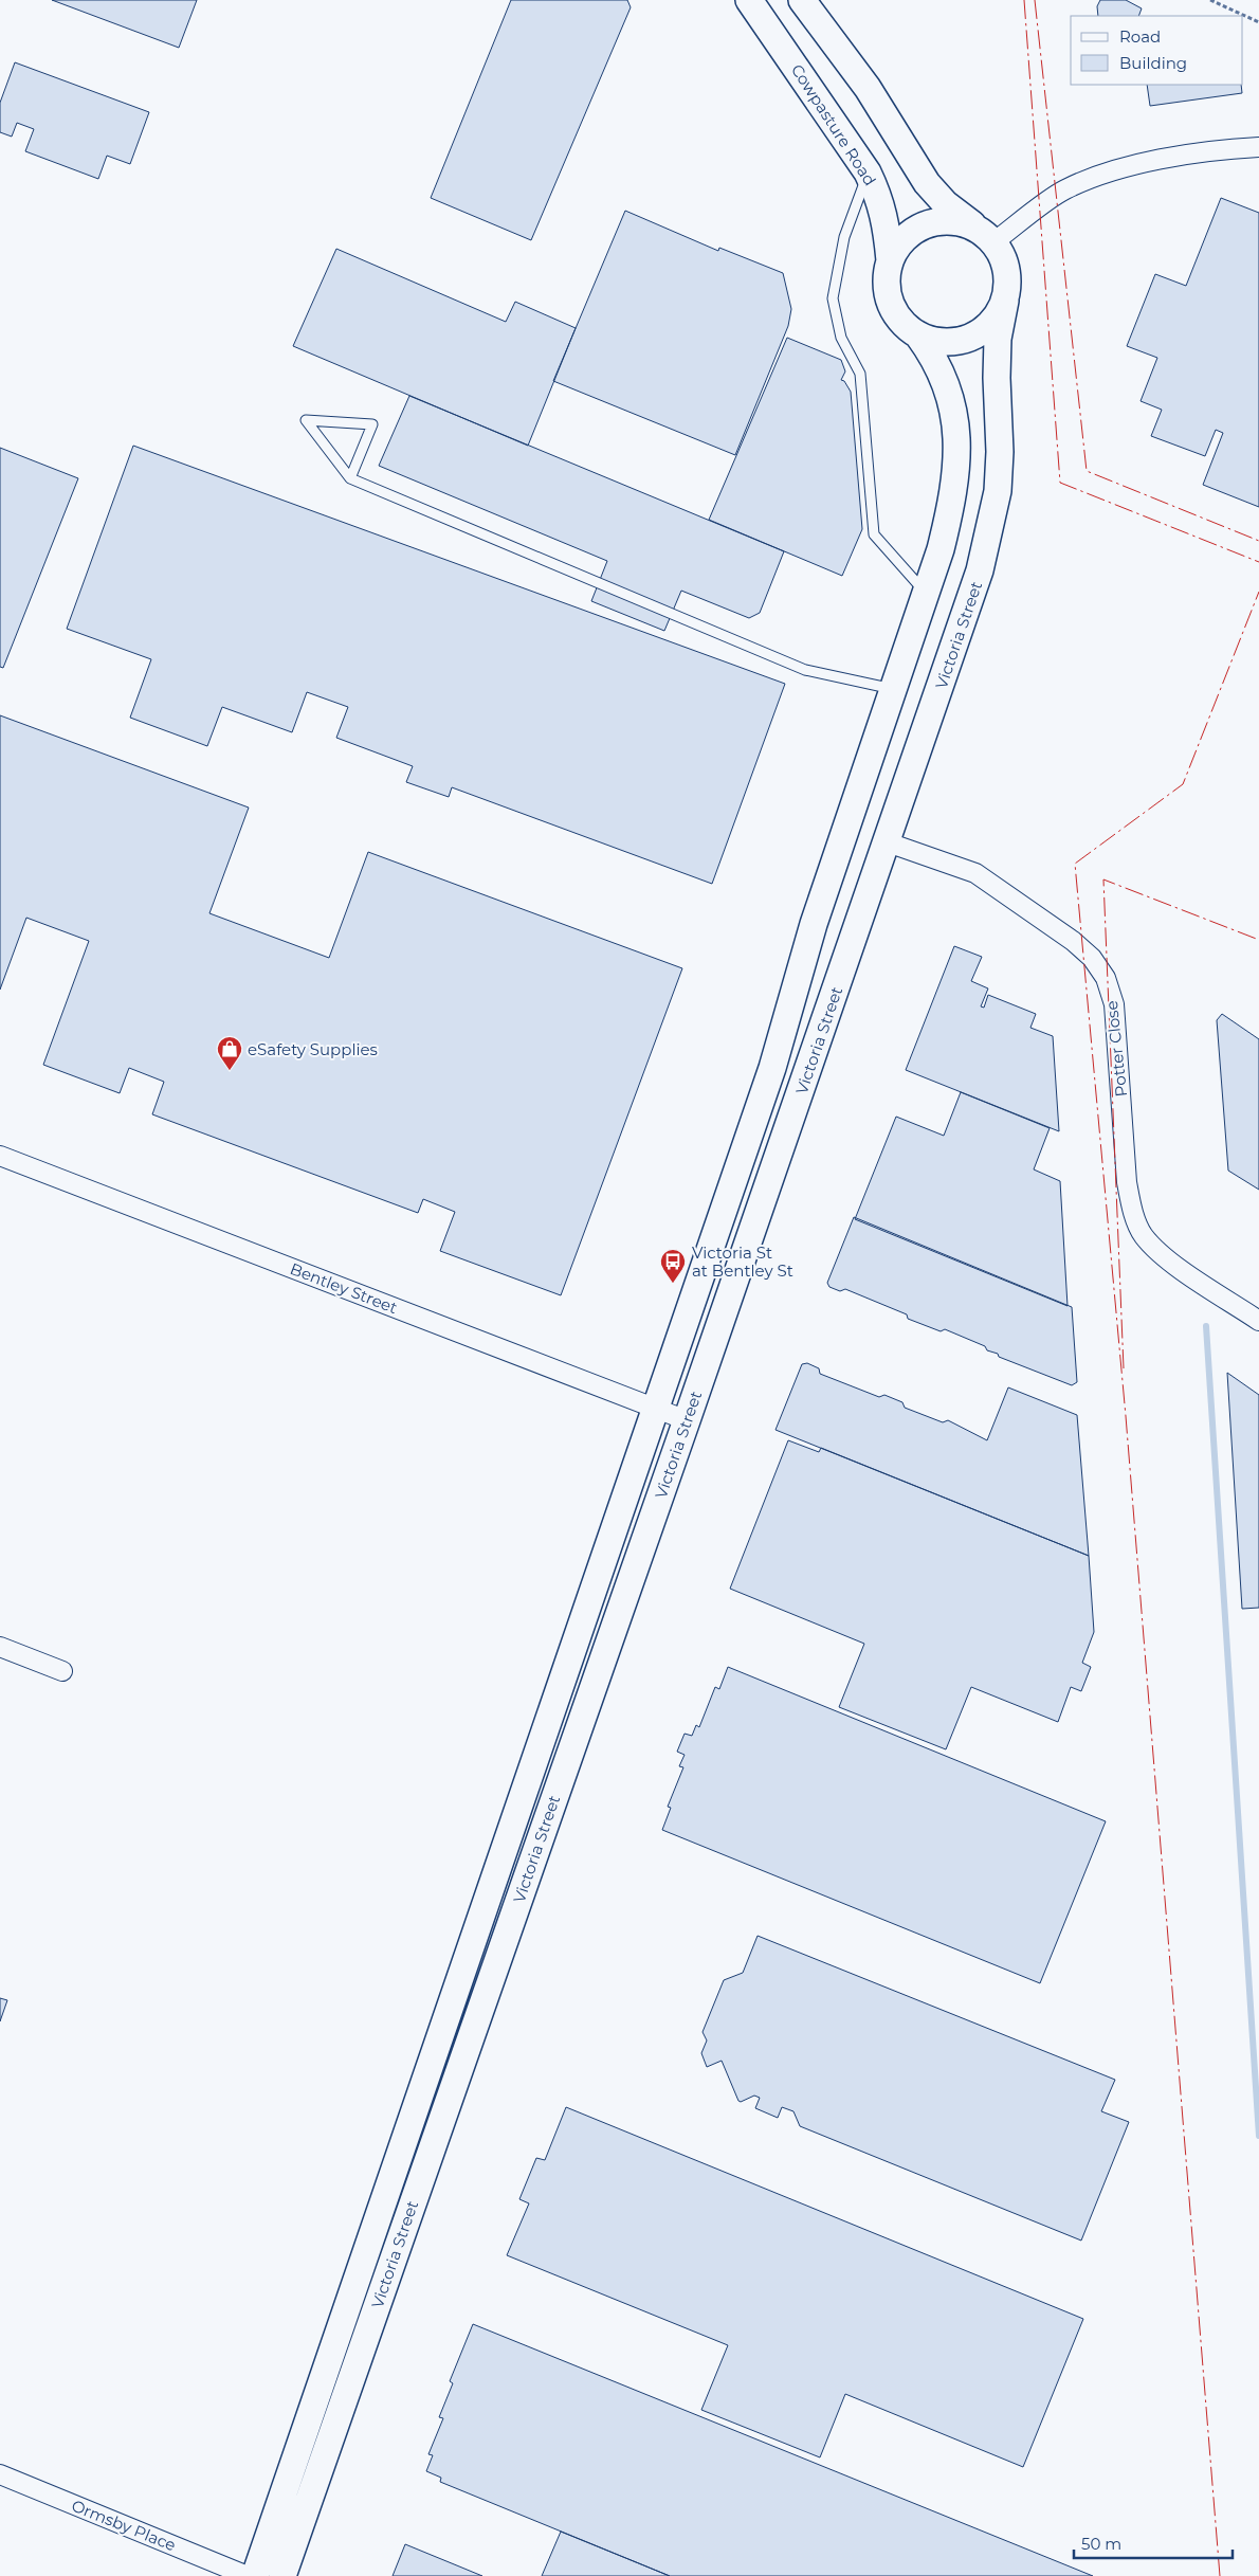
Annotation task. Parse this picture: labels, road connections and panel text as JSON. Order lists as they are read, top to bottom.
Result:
{
  "streets": {
    "main road": ["Cowpasture Road", "Victoria Street"],
    "street": ["Potter Close", "Bentley Street", "Ormsby Place"]
  },
  "crossings": [
    ["Cowpasture Road", "Victoria Street"],
    ["Victoria Street", "Potter Close"],
    ["Victoria Street", "Bentley Street"]
  ],
  "places": {
    "shop": ["eSafety Supplies"],
    "bus stop": ["Victoria St at Bentley St"]
  },
  "legend": ["Road", "Building"],
  "scale_bar": "50 m"
}
